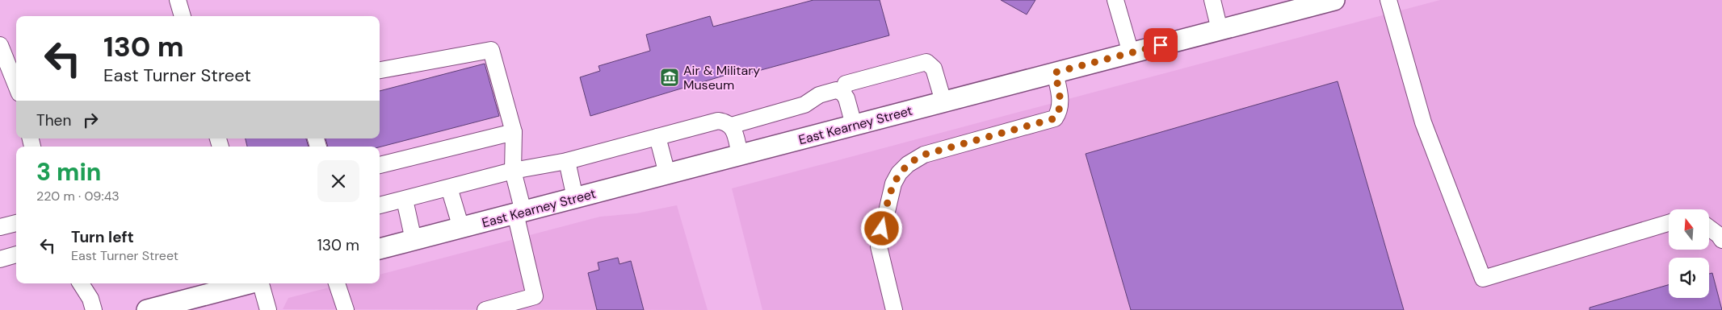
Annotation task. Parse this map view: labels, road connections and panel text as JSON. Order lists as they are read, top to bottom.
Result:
{
  "streets": {
    "main road": ["East Kearney Street"]
  },
  "places": {
    "museum": ["Air & Military Museum"]
  },
  "north": "top",
  "page": {
    "turn": ["130 m", "East Turner Street"],
    "then": "Then",
    "heading": ["3 min", "220 m · 09:43"],
    "list": [
      {
        "name": "Turn left",
        "note": "East Turner Street",
        "value": "130 m"
      }
    ]
  }
}
